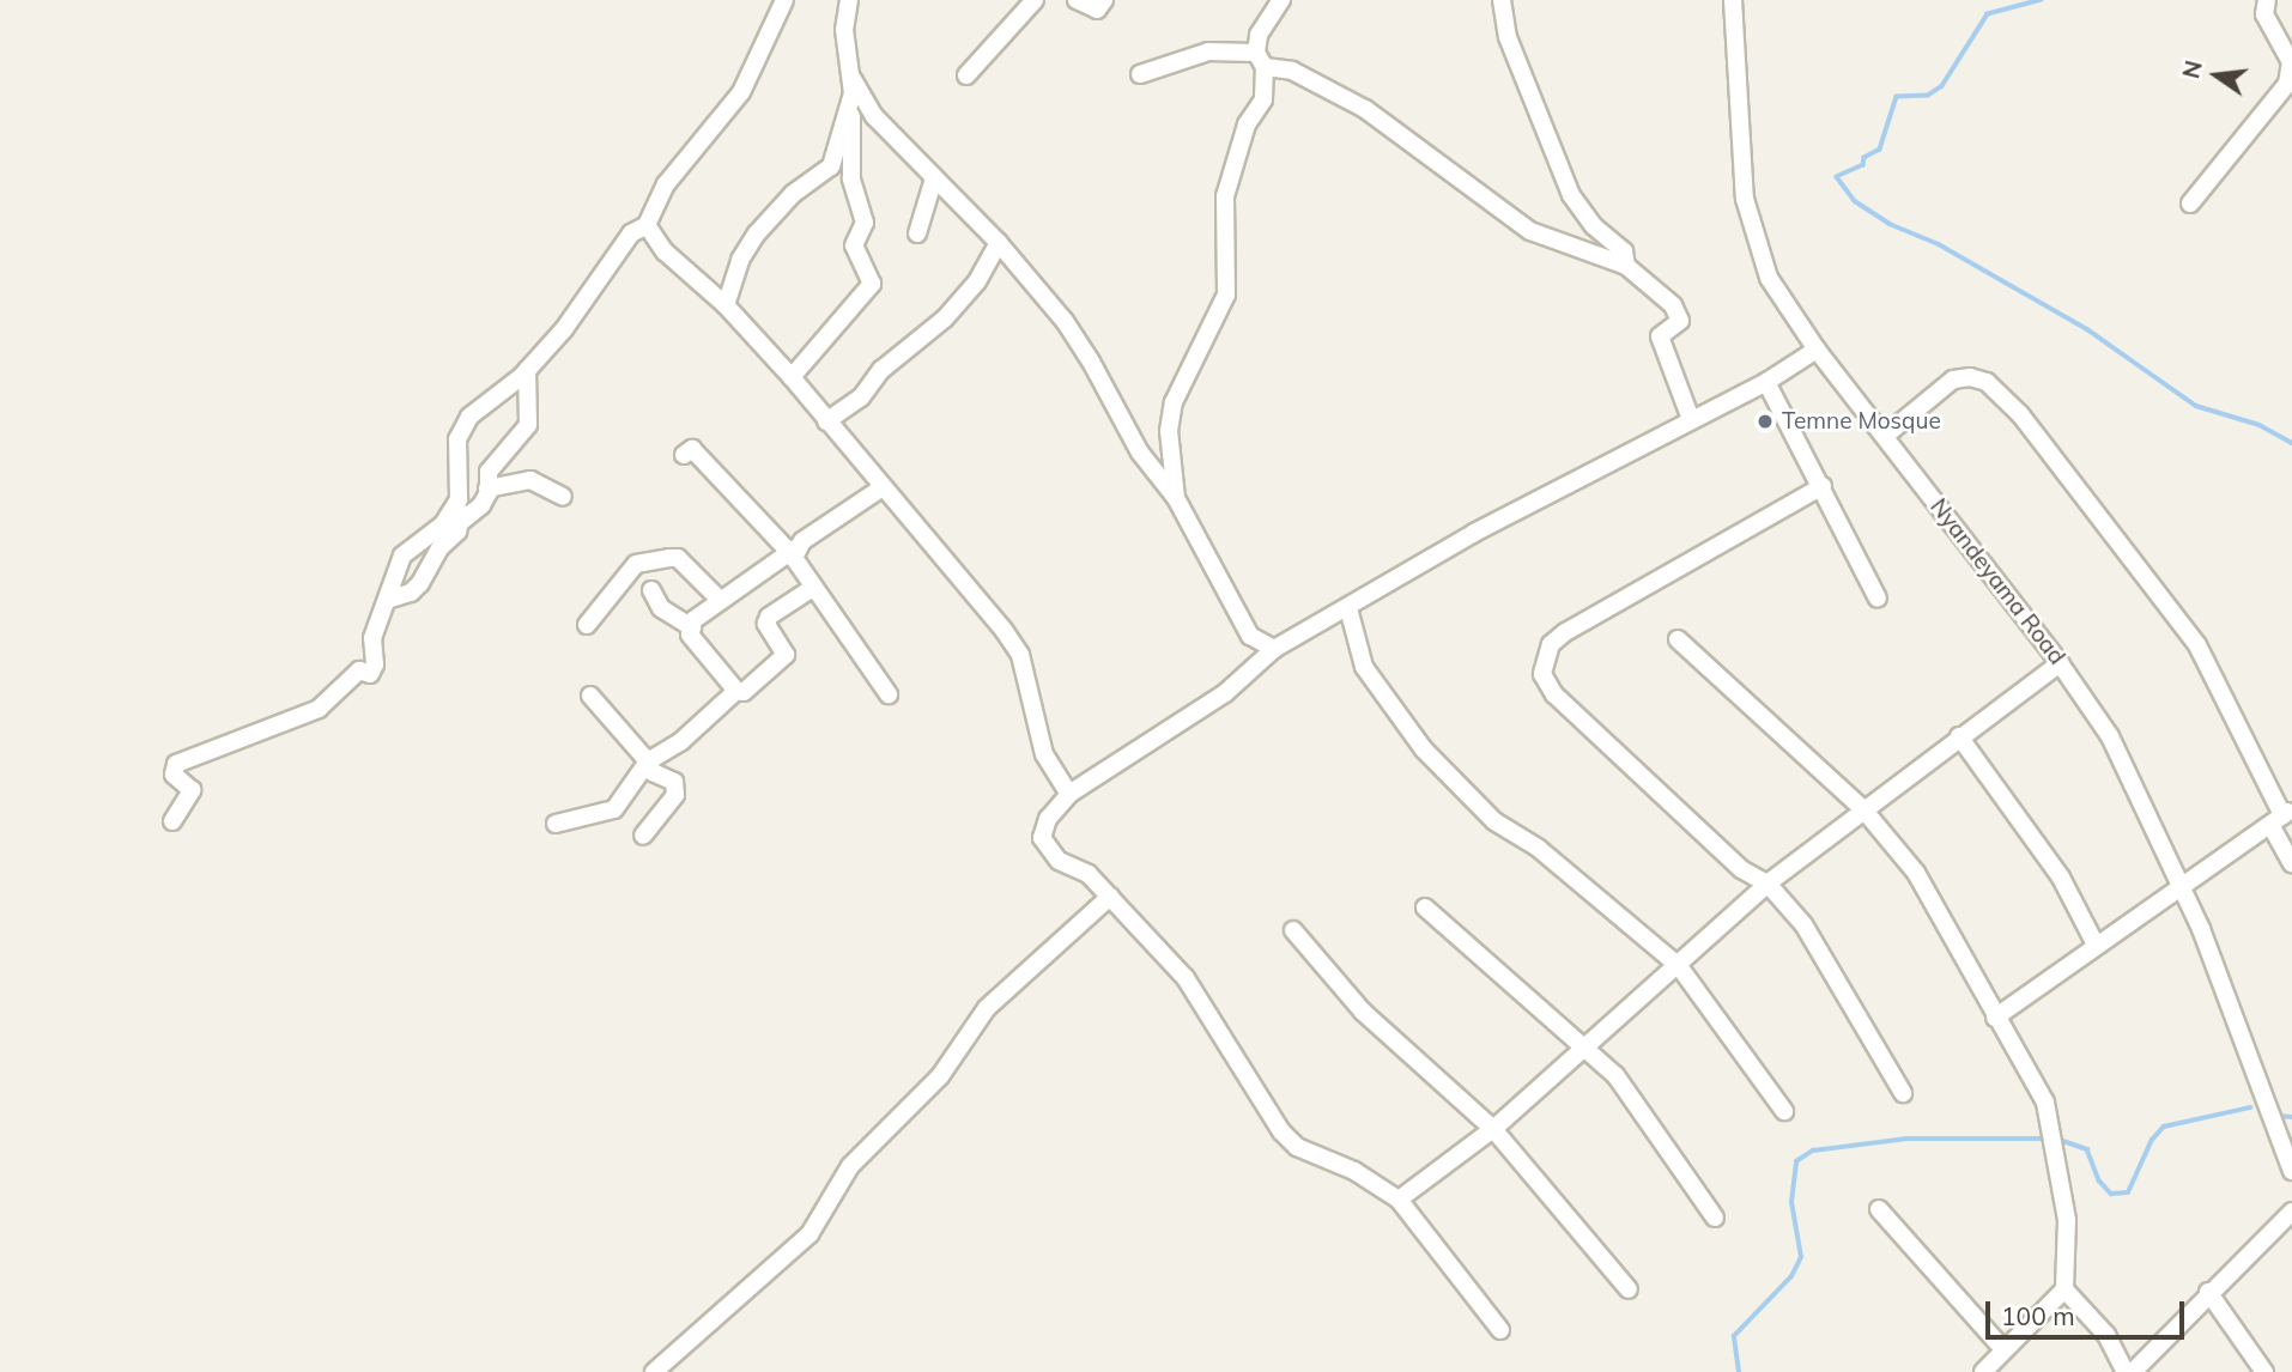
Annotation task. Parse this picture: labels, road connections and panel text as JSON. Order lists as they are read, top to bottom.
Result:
{
  "streets": {
    "street": ["Nyandeyama Road"]
  },
  "places": ["Temne Mosque"],
  "scale_bar": "100 m",
  "north": "left"
}
